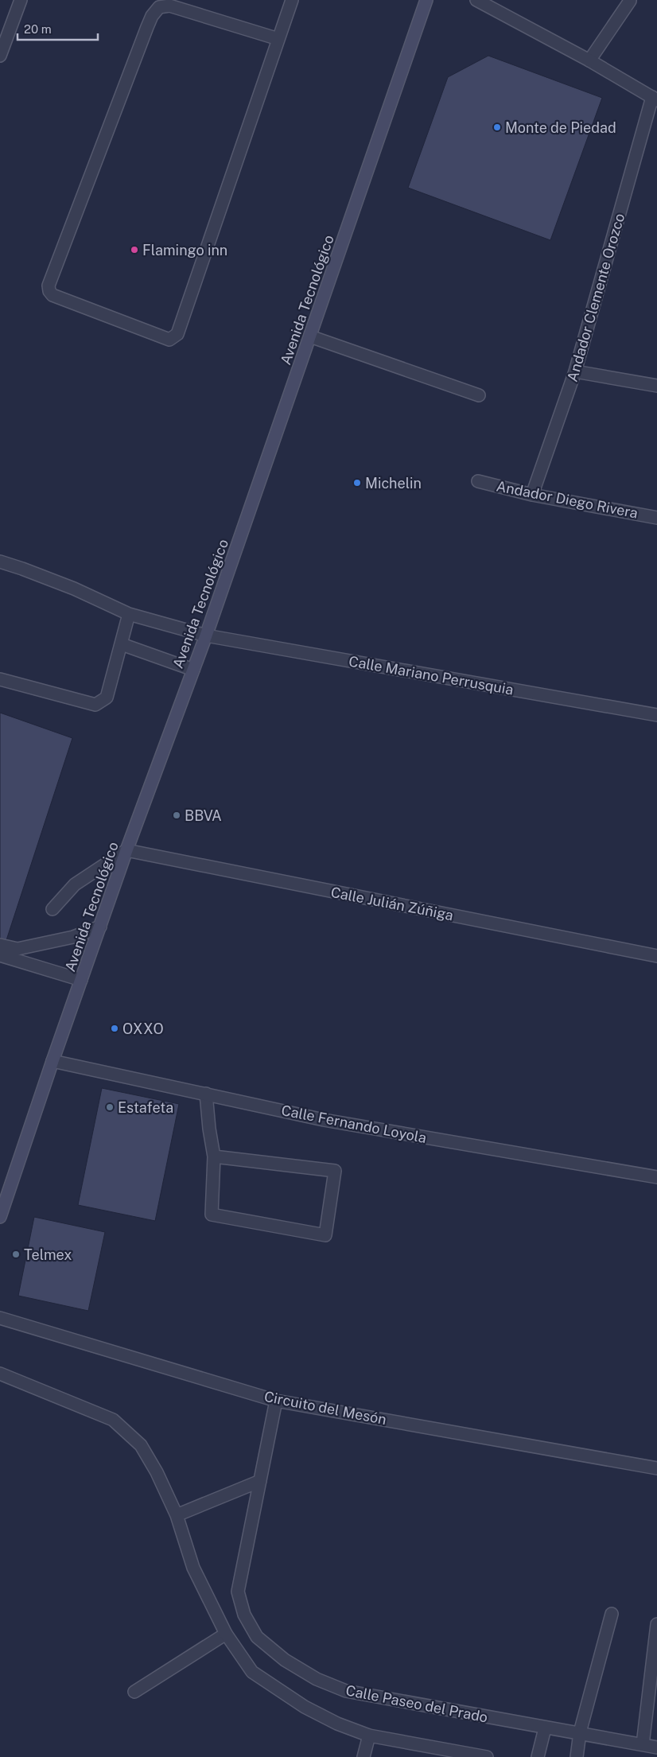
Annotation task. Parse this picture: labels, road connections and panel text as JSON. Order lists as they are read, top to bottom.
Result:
{
  "streets": {
    "street": [
      "Andador Clemente Orozco",
      "Avenida Tecnológico",
      "Andador Diego Rivera",
      "Calle Mariano Perrusquia",
      "Calle Julián Zúñiga",
      "Calle Fernando Loyola",
      "Circuito del Mesón",
      "Calle Paseo del Prado"
    ]
  },
  "crossings": [
    ["Andador Clemente Orozco", "Andador Diego Rivera"],
    ["Avenida Tecnológico", "Calle Mariano Perrusquia"],
    ["Avenida Tecnológico", "Calle Julián Zúñiga"],
    ["Avenida Tecnológico", "Calle Fernando Loyola"],
    ["Circuito del Mesón", "Calle Paseo del Prado"]
  ],
  "places": [
    "Monte de Piedad",
    "Flamingo inn",
    "Michelin",
    "BBVA",
    "OXXO",
    "Estafeta",
    "Telmex"
  ],
  "scale_bar": "20 m"
}
